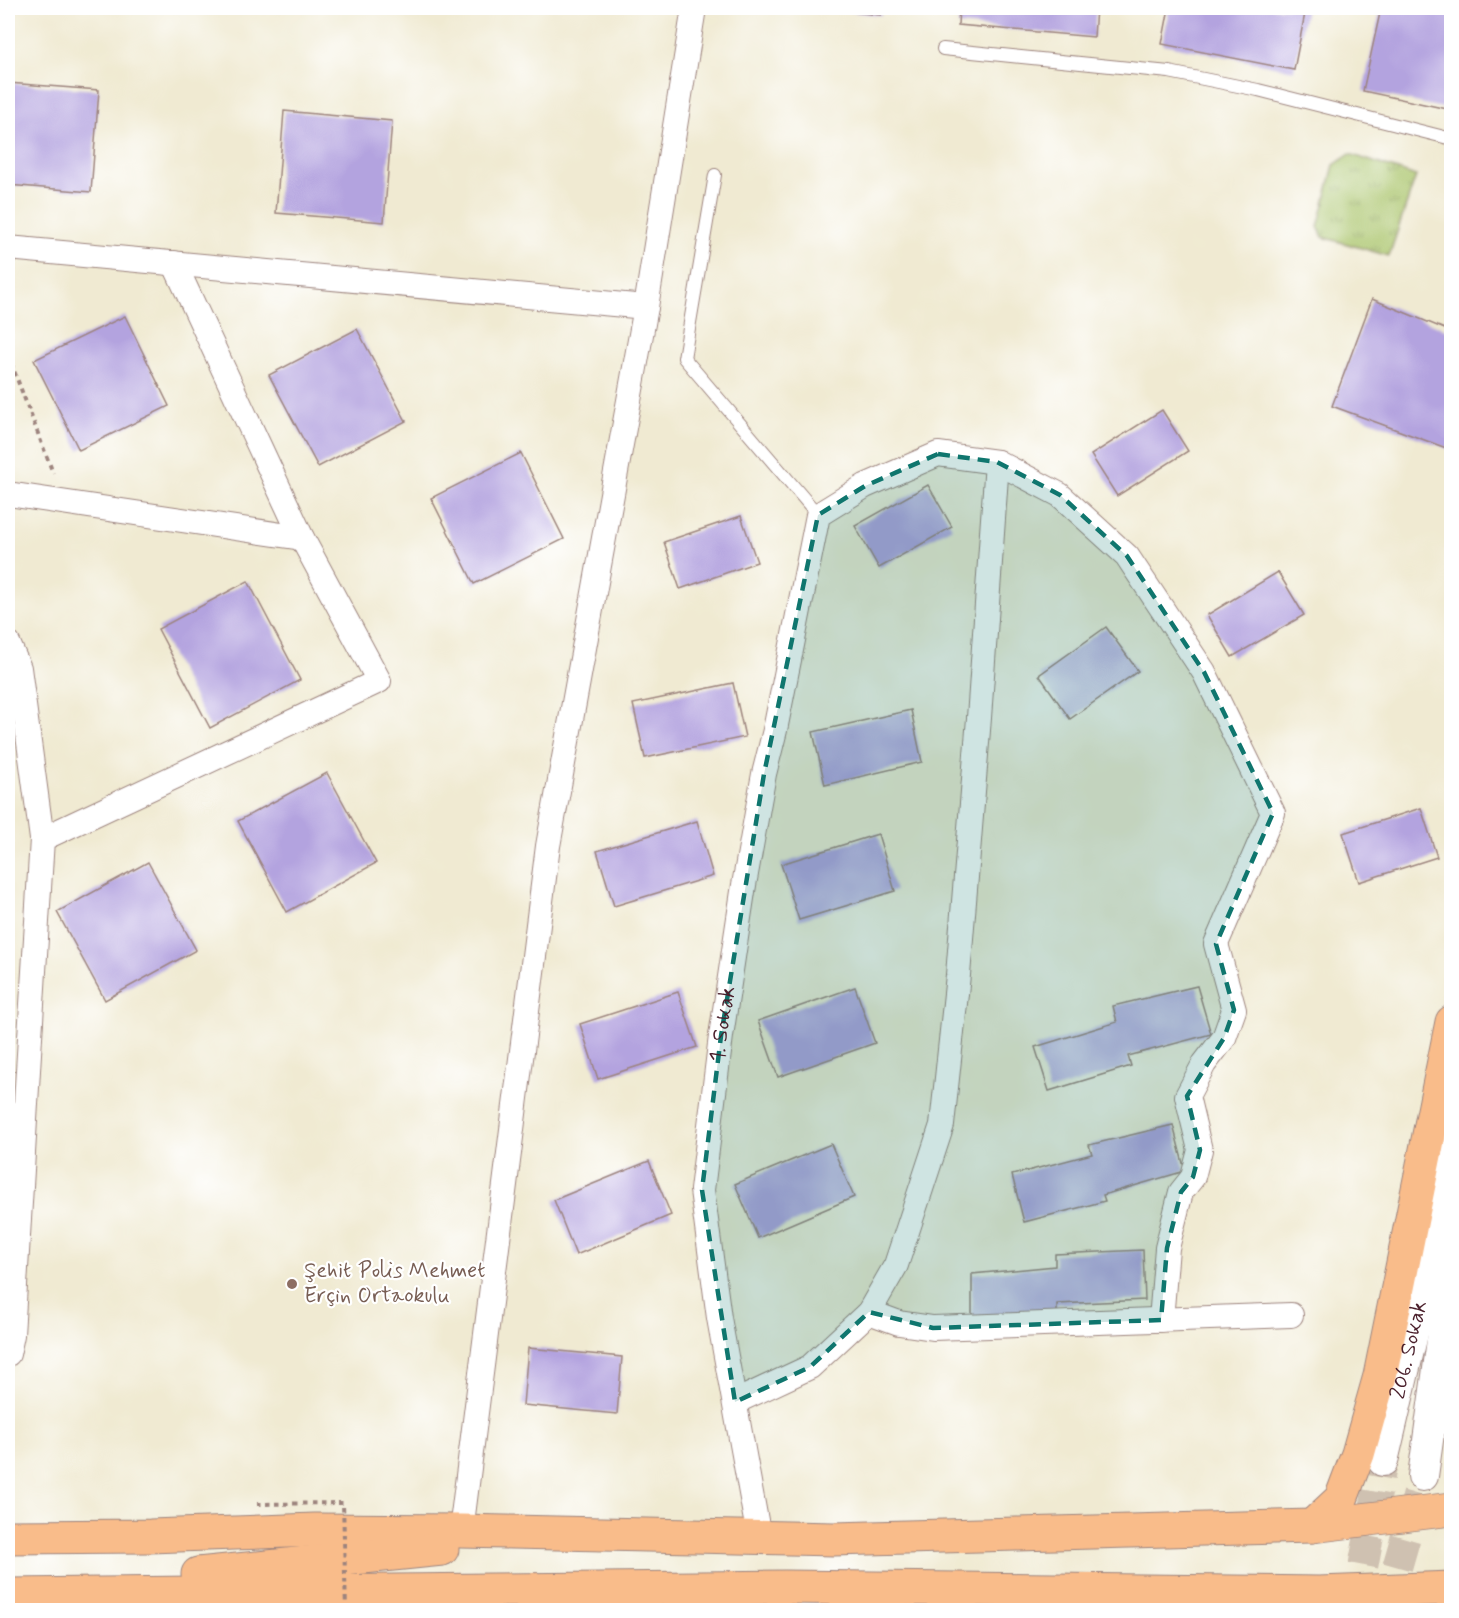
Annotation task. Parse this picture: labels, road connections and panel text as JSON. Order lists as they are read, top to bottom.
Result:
{
  "streets": {
    "street": ["1. Sokak", "206. Sokak"]
  },
  "places": ["Şehit Polis Mehmet Erçin Ortaokulu"]
}
